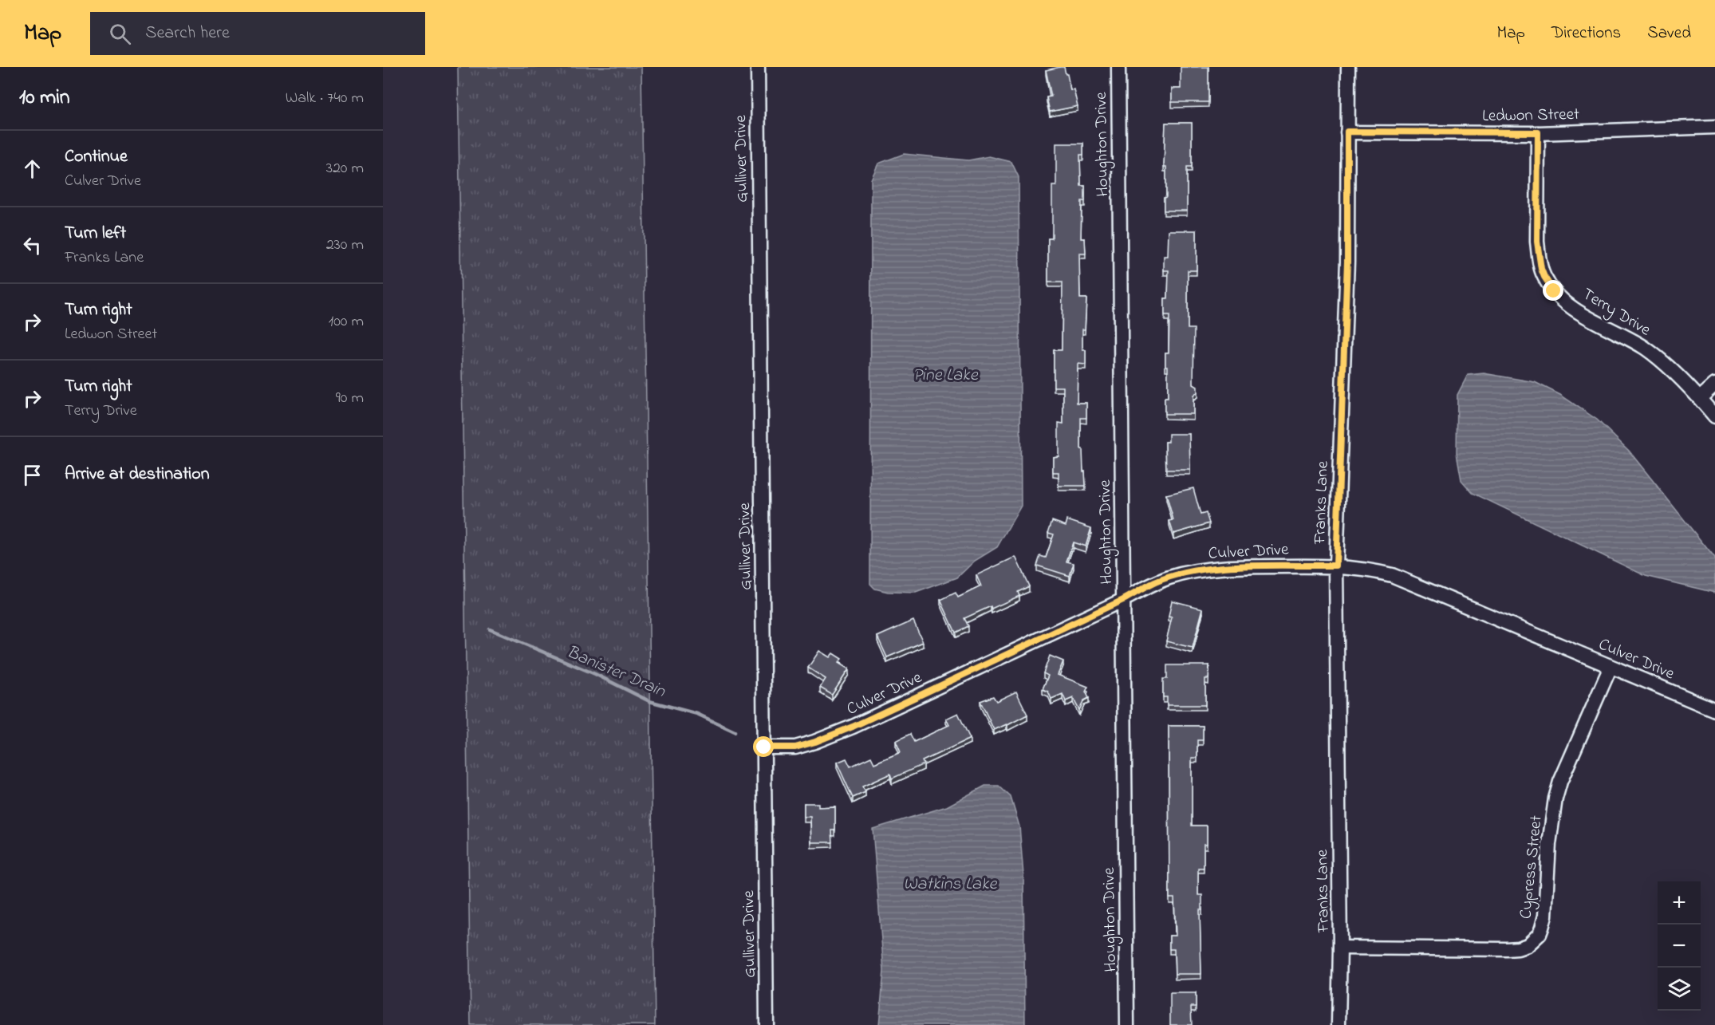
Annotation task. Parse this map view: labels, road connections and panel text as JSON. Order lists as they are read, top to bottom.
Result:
{
  "streets": {
    "street": [
      "Ledwon Street",
      "Houghton Drive",
      "Gulliver Drive",
      "Terry Drive",
      "Franks Lane",
      "Culver Drive",
      "Cypress Street"
    ]
  },
  "crossings": [
    ["Ledwon Street", "Terry Drive"],
    ["Ledwon Street", "Franks Lane"],
    ["Houghton Drive", "Culver Drive"],
    ["Gulliver Drive", "Culver Drive"],
    ["Franks Lane", "Culver Drive"],
    ["Franks Lane", "Cypress Street"],
    ["Culver Drive", "Cypress Street"]
  ],
  "water": ["Pine Lake", "Banister Drain", "Watkins Lake"],
  "page": {
    "header": "Map",
    "search": "Search here",
    "nav": ["Map", "Directions", "Saved"],
    "heading": ["10 min", "Walk · 740 m"],
    "list": [
      ["Continue", "Culver Drive", "320 m"],
      ["Turn left", "Franks Lane", "230 m"],
      ["Turn right", "Ledwon Street", "100 m"],
      ["Turn right", "Terry Drive", "90 m"],
      "Arrive at destination"
    ],
    "map_buttons": ["+", "−"]
  }
}
